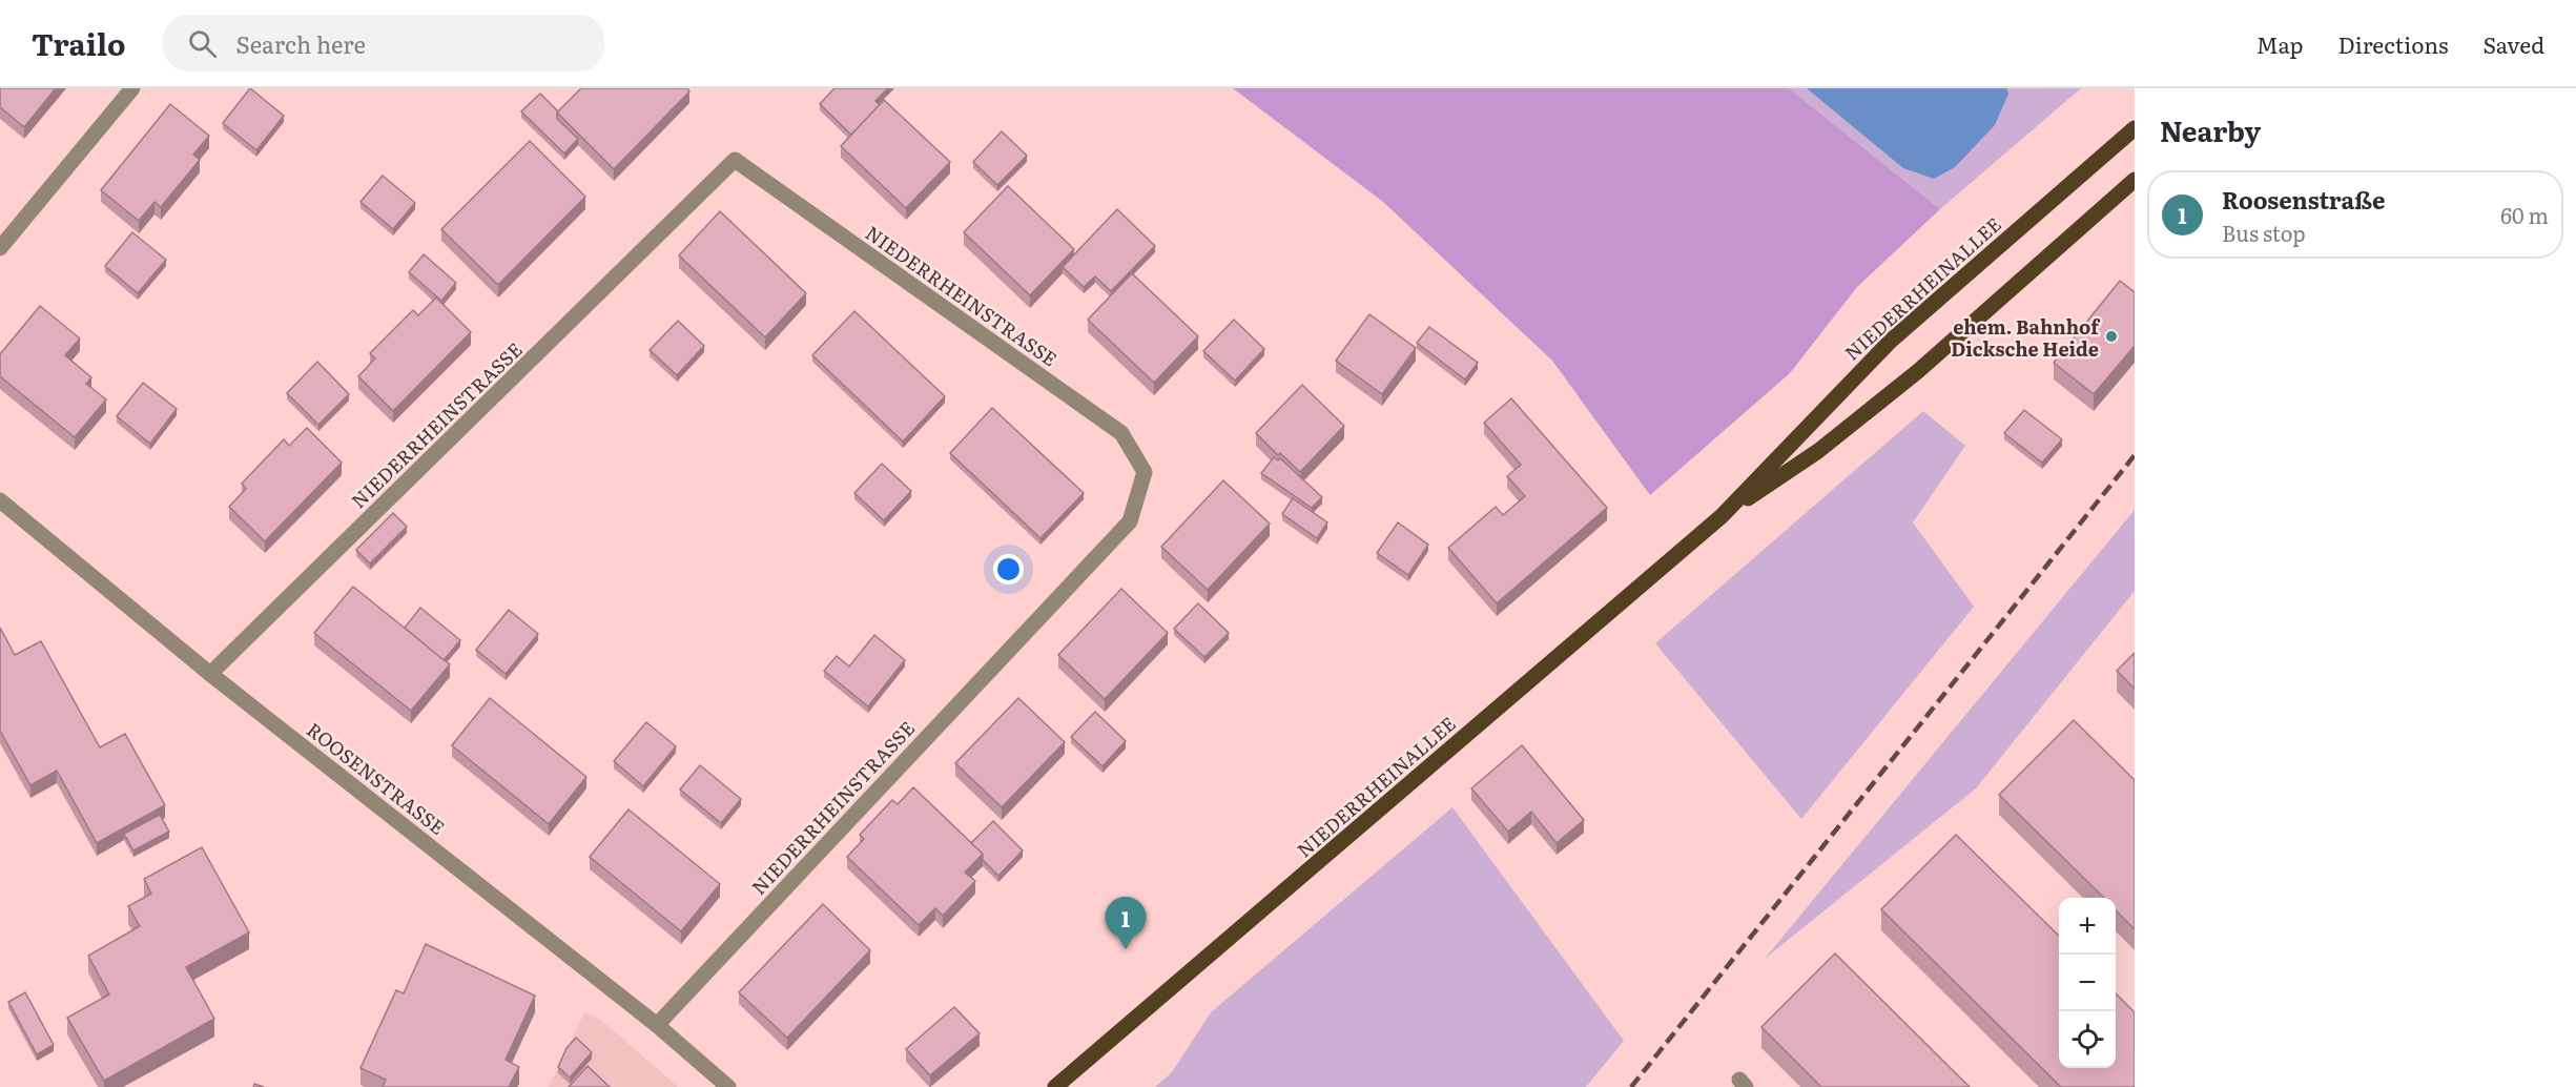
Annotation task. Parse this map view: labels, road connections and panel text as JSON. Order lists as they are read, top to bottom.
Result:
{
  "streets": {
    "main road": ["NIEDERRHEINALLEE"],
    "street": ["NIEDERRHEINSTRASSE", "ROOSENSTRASSE"]
  },
  "crossings": [
    ["NIEDERRHEINSTRASSE", "ROOSENSTRASSE"]
  ],
  "places": ["ehem. Bahnhof Dicksche Heide"],
  "page": {
    "header": "Trailo",
    "search": "Search here",
    "nav": ["Map", "Directions", "Saved"],
    "heading": "Nearby",
    "list": [
      {
        "mark": "1",
        "name": "Roosenstraße",
        "note": "Bus stop",
        "value": "60 m"
      }
    ],
    "pins": "1",
    "map_buttons": ["+", "−"]
  }
}
